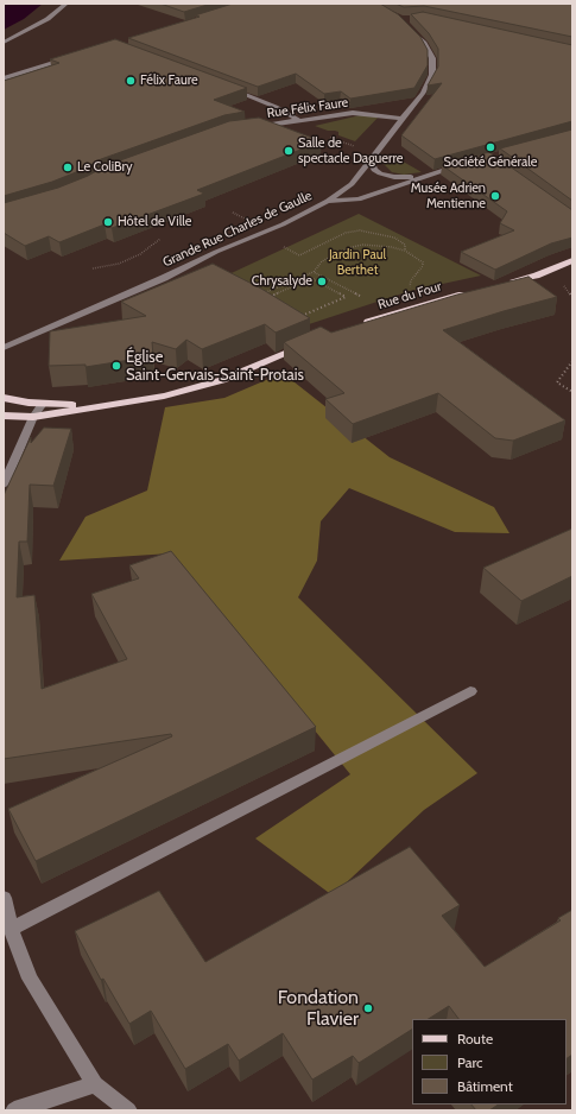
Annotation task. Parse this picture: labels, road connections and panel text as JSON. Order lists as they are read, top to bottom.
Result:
{
  "streets": {
    "main road": ["Rue du Four"],
    "street": ["Rue Félix Faure", "Grande Rue Charles de Gaulle"]
  },
  "parks": ["Jardin Paul Berthet"],
  "places": [
    "Félix Faure",
    "Société Générale",
    "Salle de spectacle Daguerre",
    "Le ColiBry",
    "Musée Adrien Mentienne",
    "Hôtel de Ville",
    "Chrysalyde",
    "Église Saint-Gervais-Saint-Protais",
    "Fondation Flavier"
  ],
  "legend": ["Route", "Parc", "Bâtiment"]
}
